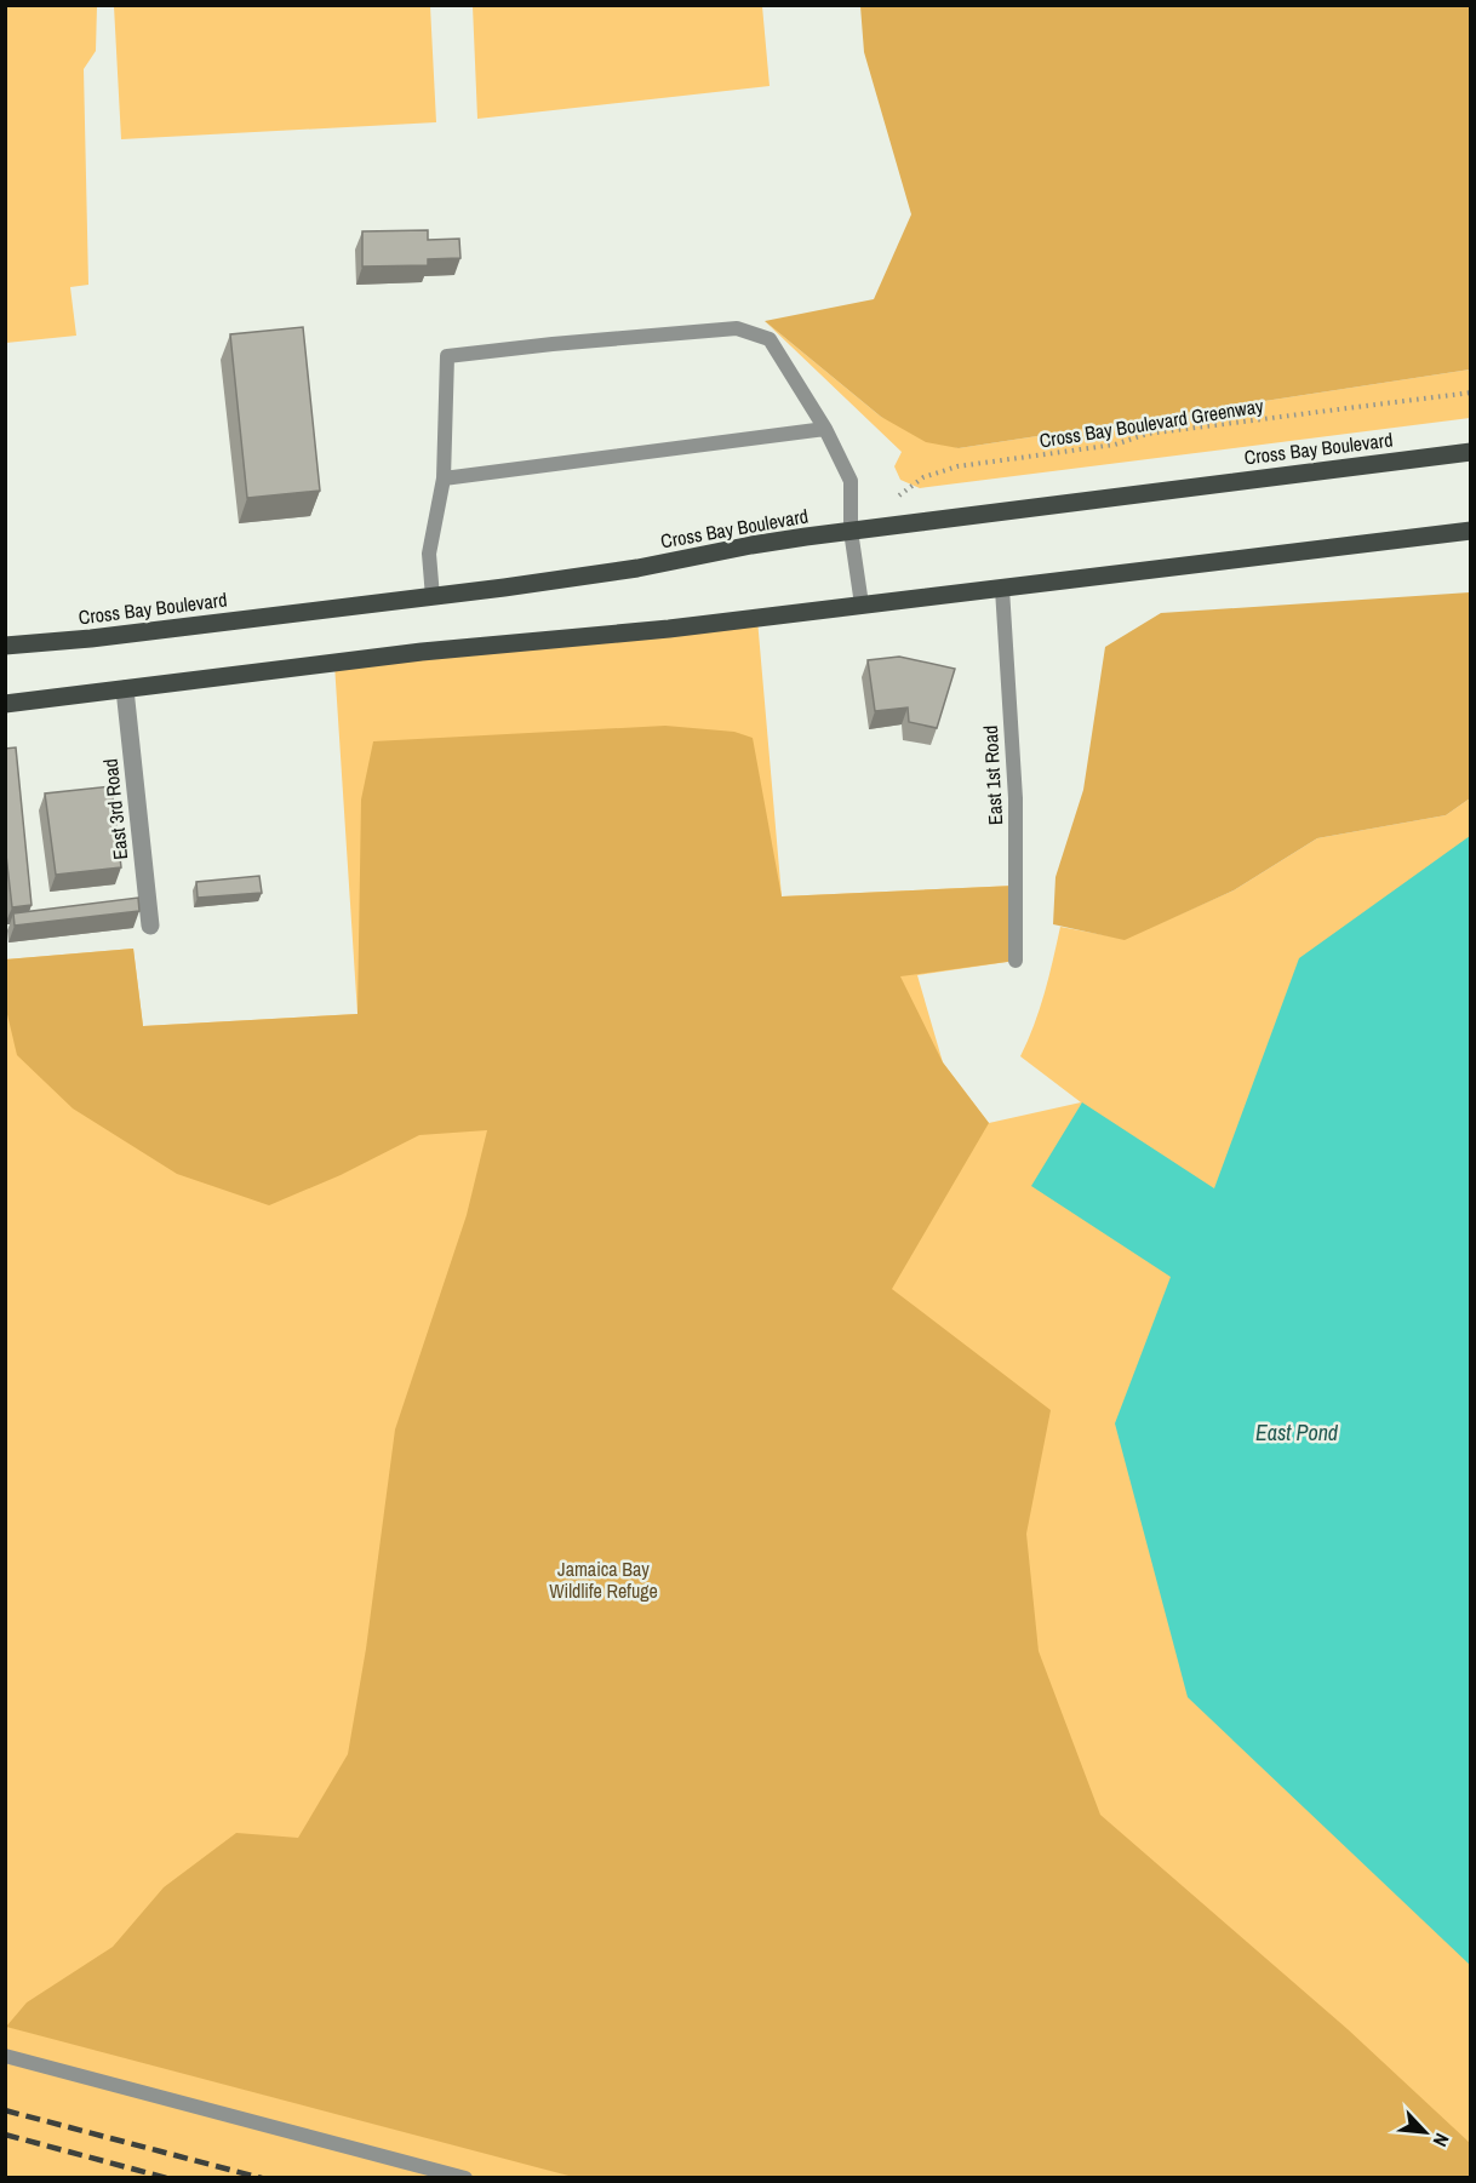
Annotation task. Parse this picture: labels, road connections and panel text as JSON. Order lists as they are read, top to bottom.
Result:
{
  "streets": {
    "main road": ["Cross Bay Boulevard"],
    "street": ["East 3rd Road"],
    "lane": ["East 1st Road"],
    "path": ["Cross Bay Boulevard Greenway"]
  },
  "water": ["East Pond"],
  "parks": ["Jamaica Bay Wildlife Refuge"],
  "north": "bottom right"
}
